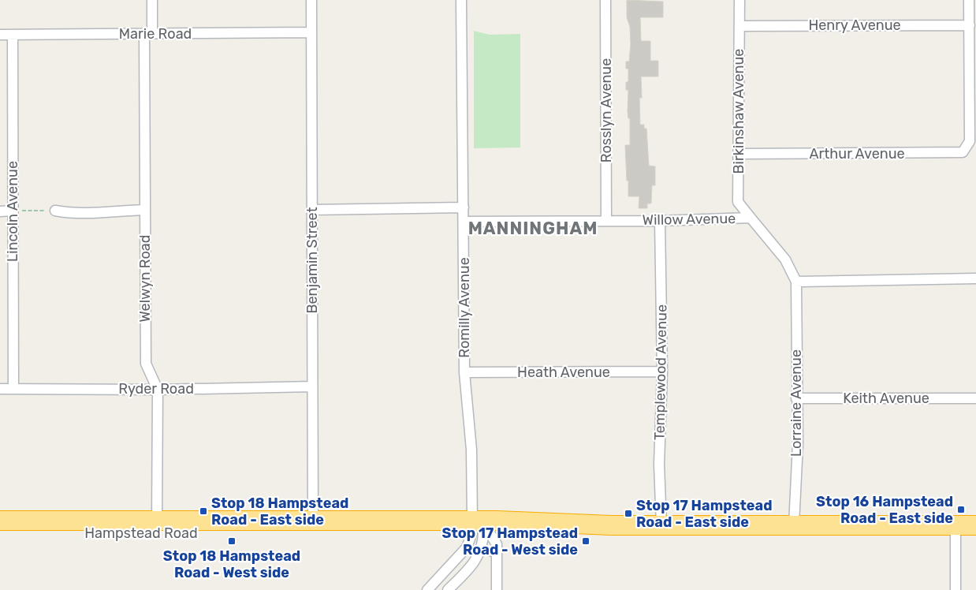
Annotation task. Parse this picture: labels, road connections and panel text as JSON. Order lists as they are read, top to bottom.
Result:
{
  "streets": {
    "highway": ["Hampstead Road"],
    "street": [
      "Henry Avenue",
      "Marie Road",
      "Rosslyn Avenue",
      "Birkinshaw Avenue",
      "Arthur Avenue",
      "Lincoln Avenue",
      "Willow Avenue",
      "Benjamin Street",
      "Welwyn Road",
      "Romilly Avenue",
      "Heath Avenue",
      "Templewood Avenue",
      "Ryder Road",
      "Keith Avenue",
      "Lorraine Avenue"
    ]
  },
  "crossings": [
    ["Henry Avenue", "Birkinshaw Avenue"],
    ["Marie Road", "Lincoln Avenue"],
    ["Marie Road", "Benjamin Street"],
    ["Marie Road", "Welwyn Road"],
    ["Rosslyn Avenue", "Willow Avenue"],
    ["Birkinshaw Avenue", "Arthur Avenue"],
    ["Birkinshaw Avenue", "Willow Avenue"],
    ["Lincoln Avenue", "Ryder Road"],
    ["Willow Avenue", "Romilly Avenue"],
    ["Willow Avenue", "Templewood Avenue"],
    ["Willow Avenue", "Lorraine Avenue"],
    ["Benjamin Street", "Ryder Road"],
    ["Benjamin Street", "Hampstead Road"],
    ["Welwyn Road", "Ryder Road"],
    ["Welwyn Road", "Hampstead Road"],
    ["Romilly Avenue", "Heath Avenue"],
    ["Romilly Avenue", "Hampstead Road"],
    ["Heath Avenue", "Templewood Avenue"],
    ["Templewood Avenue", "Hampstead Road"],
    ["Keith Avenue", "Lorraine Avenue"],
    ["Lorraine Avenue", "Hampstead Road"]
  ],
  "districts": ["MANNINGHAM"],
  "places": {
    "transit": [
      "Stop 16 Hampstead Road - East side",
      "Stop 18 Hampstead Road - East side",
      "Stop 17 Hampstead Road - East side",
      "Stop 18 Hampstead Road - West side",
      "Stop 17 Hampstead Road - West side"
    ]
  }
}
